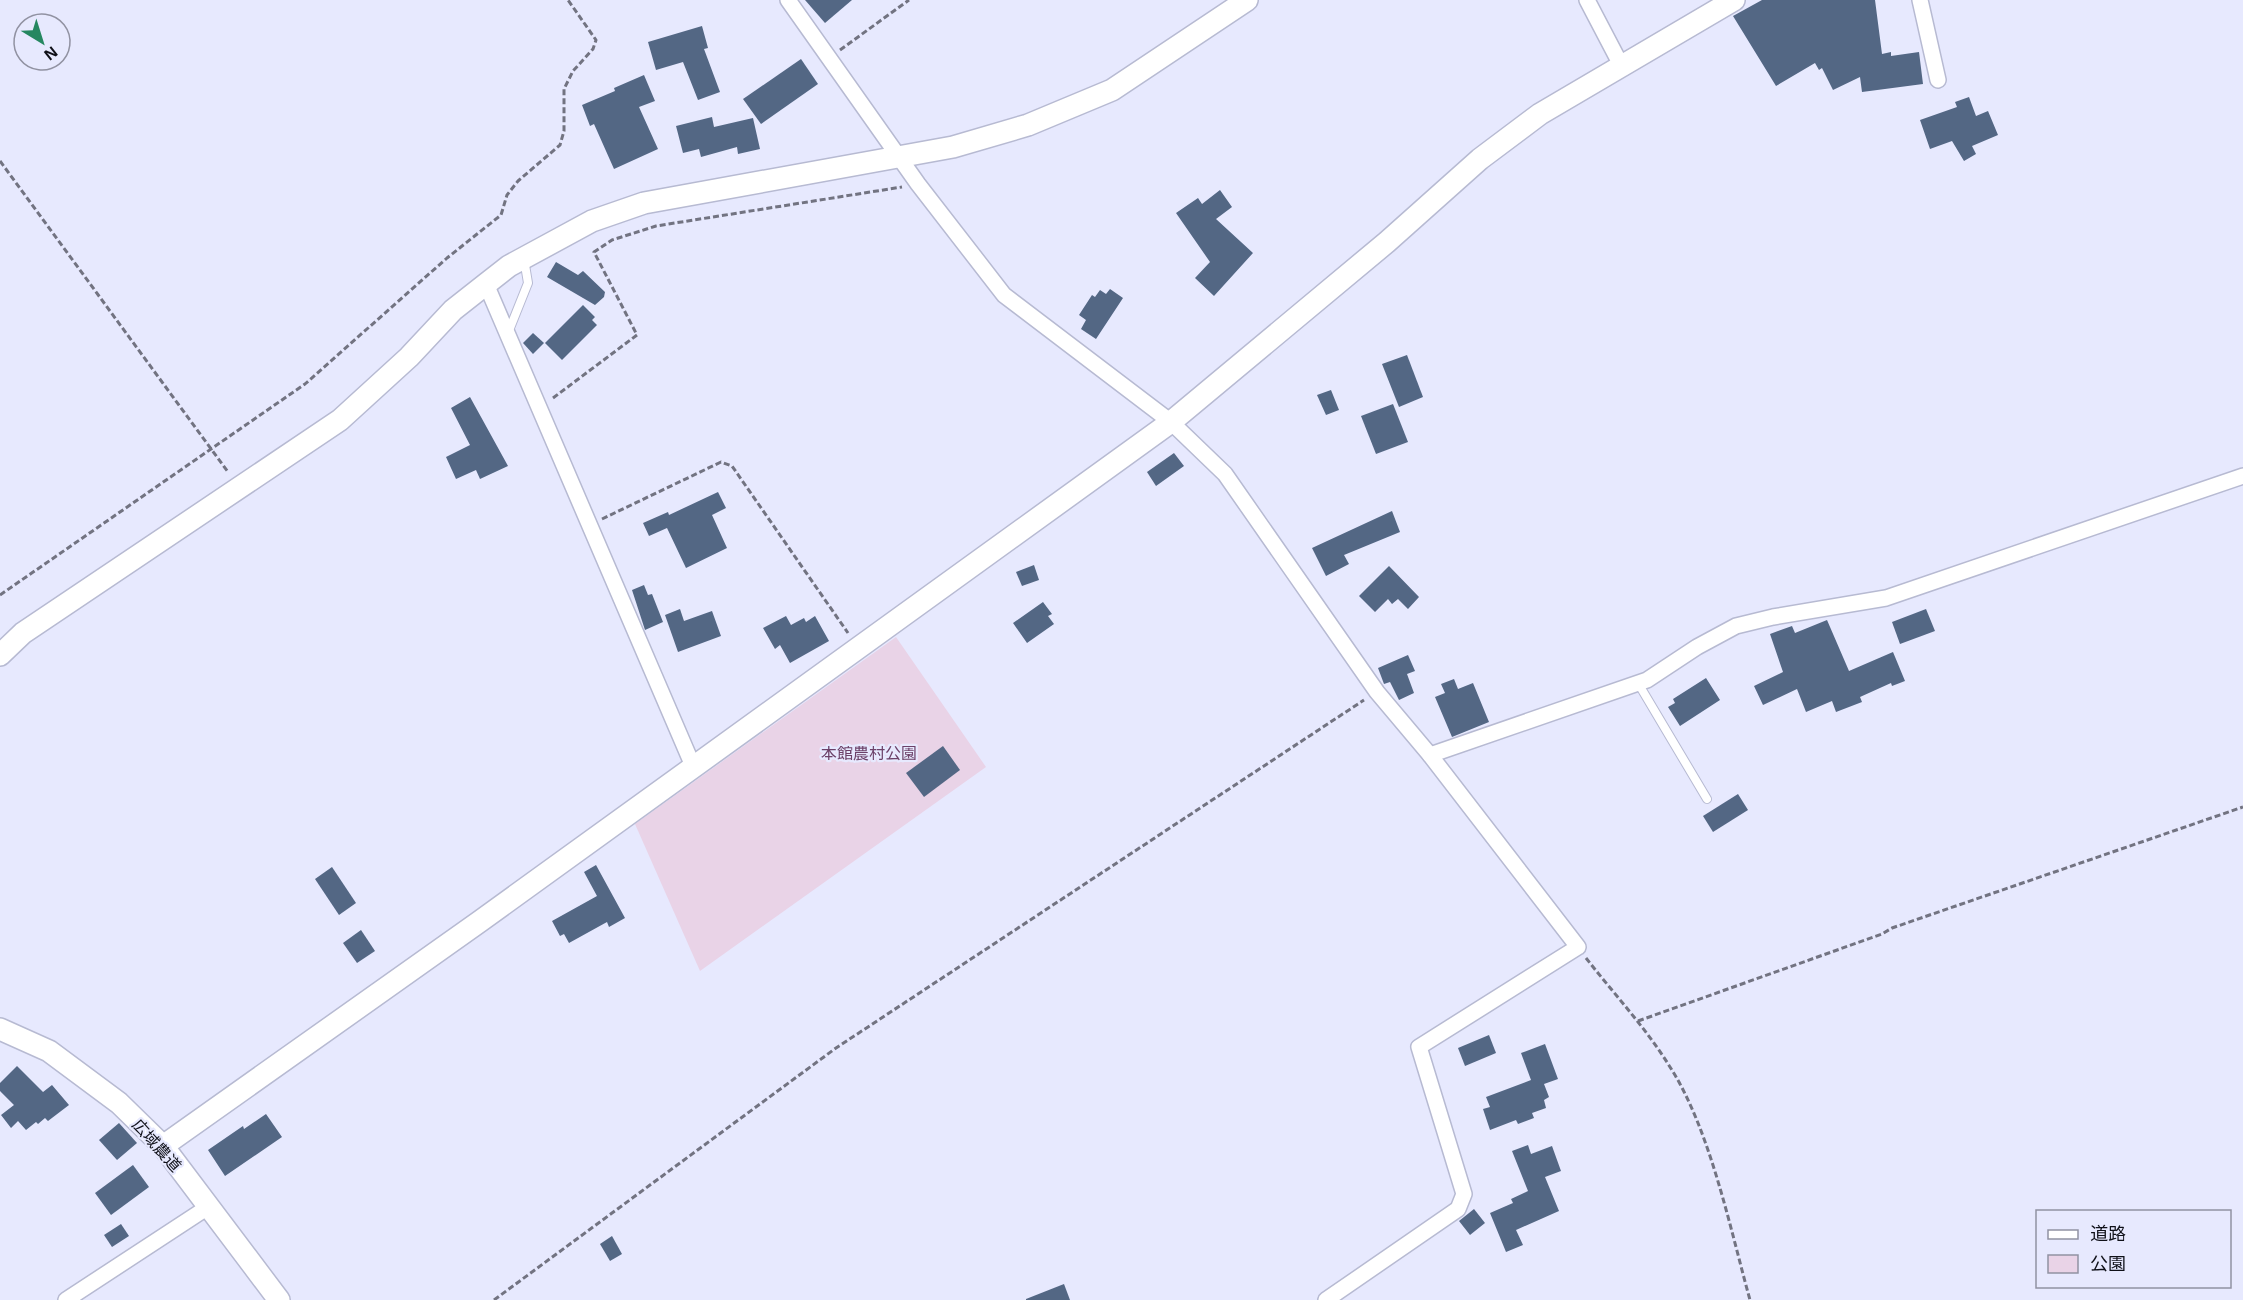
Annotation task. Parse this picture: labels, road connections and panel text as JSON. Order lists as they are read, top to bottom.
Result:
{
  "streets": {
    "street": ["広域農道"]
  },
  "parks": ["本館農村公園"],
  "legend": ["道路", "公園"],
  "north": "bottom right"
}
